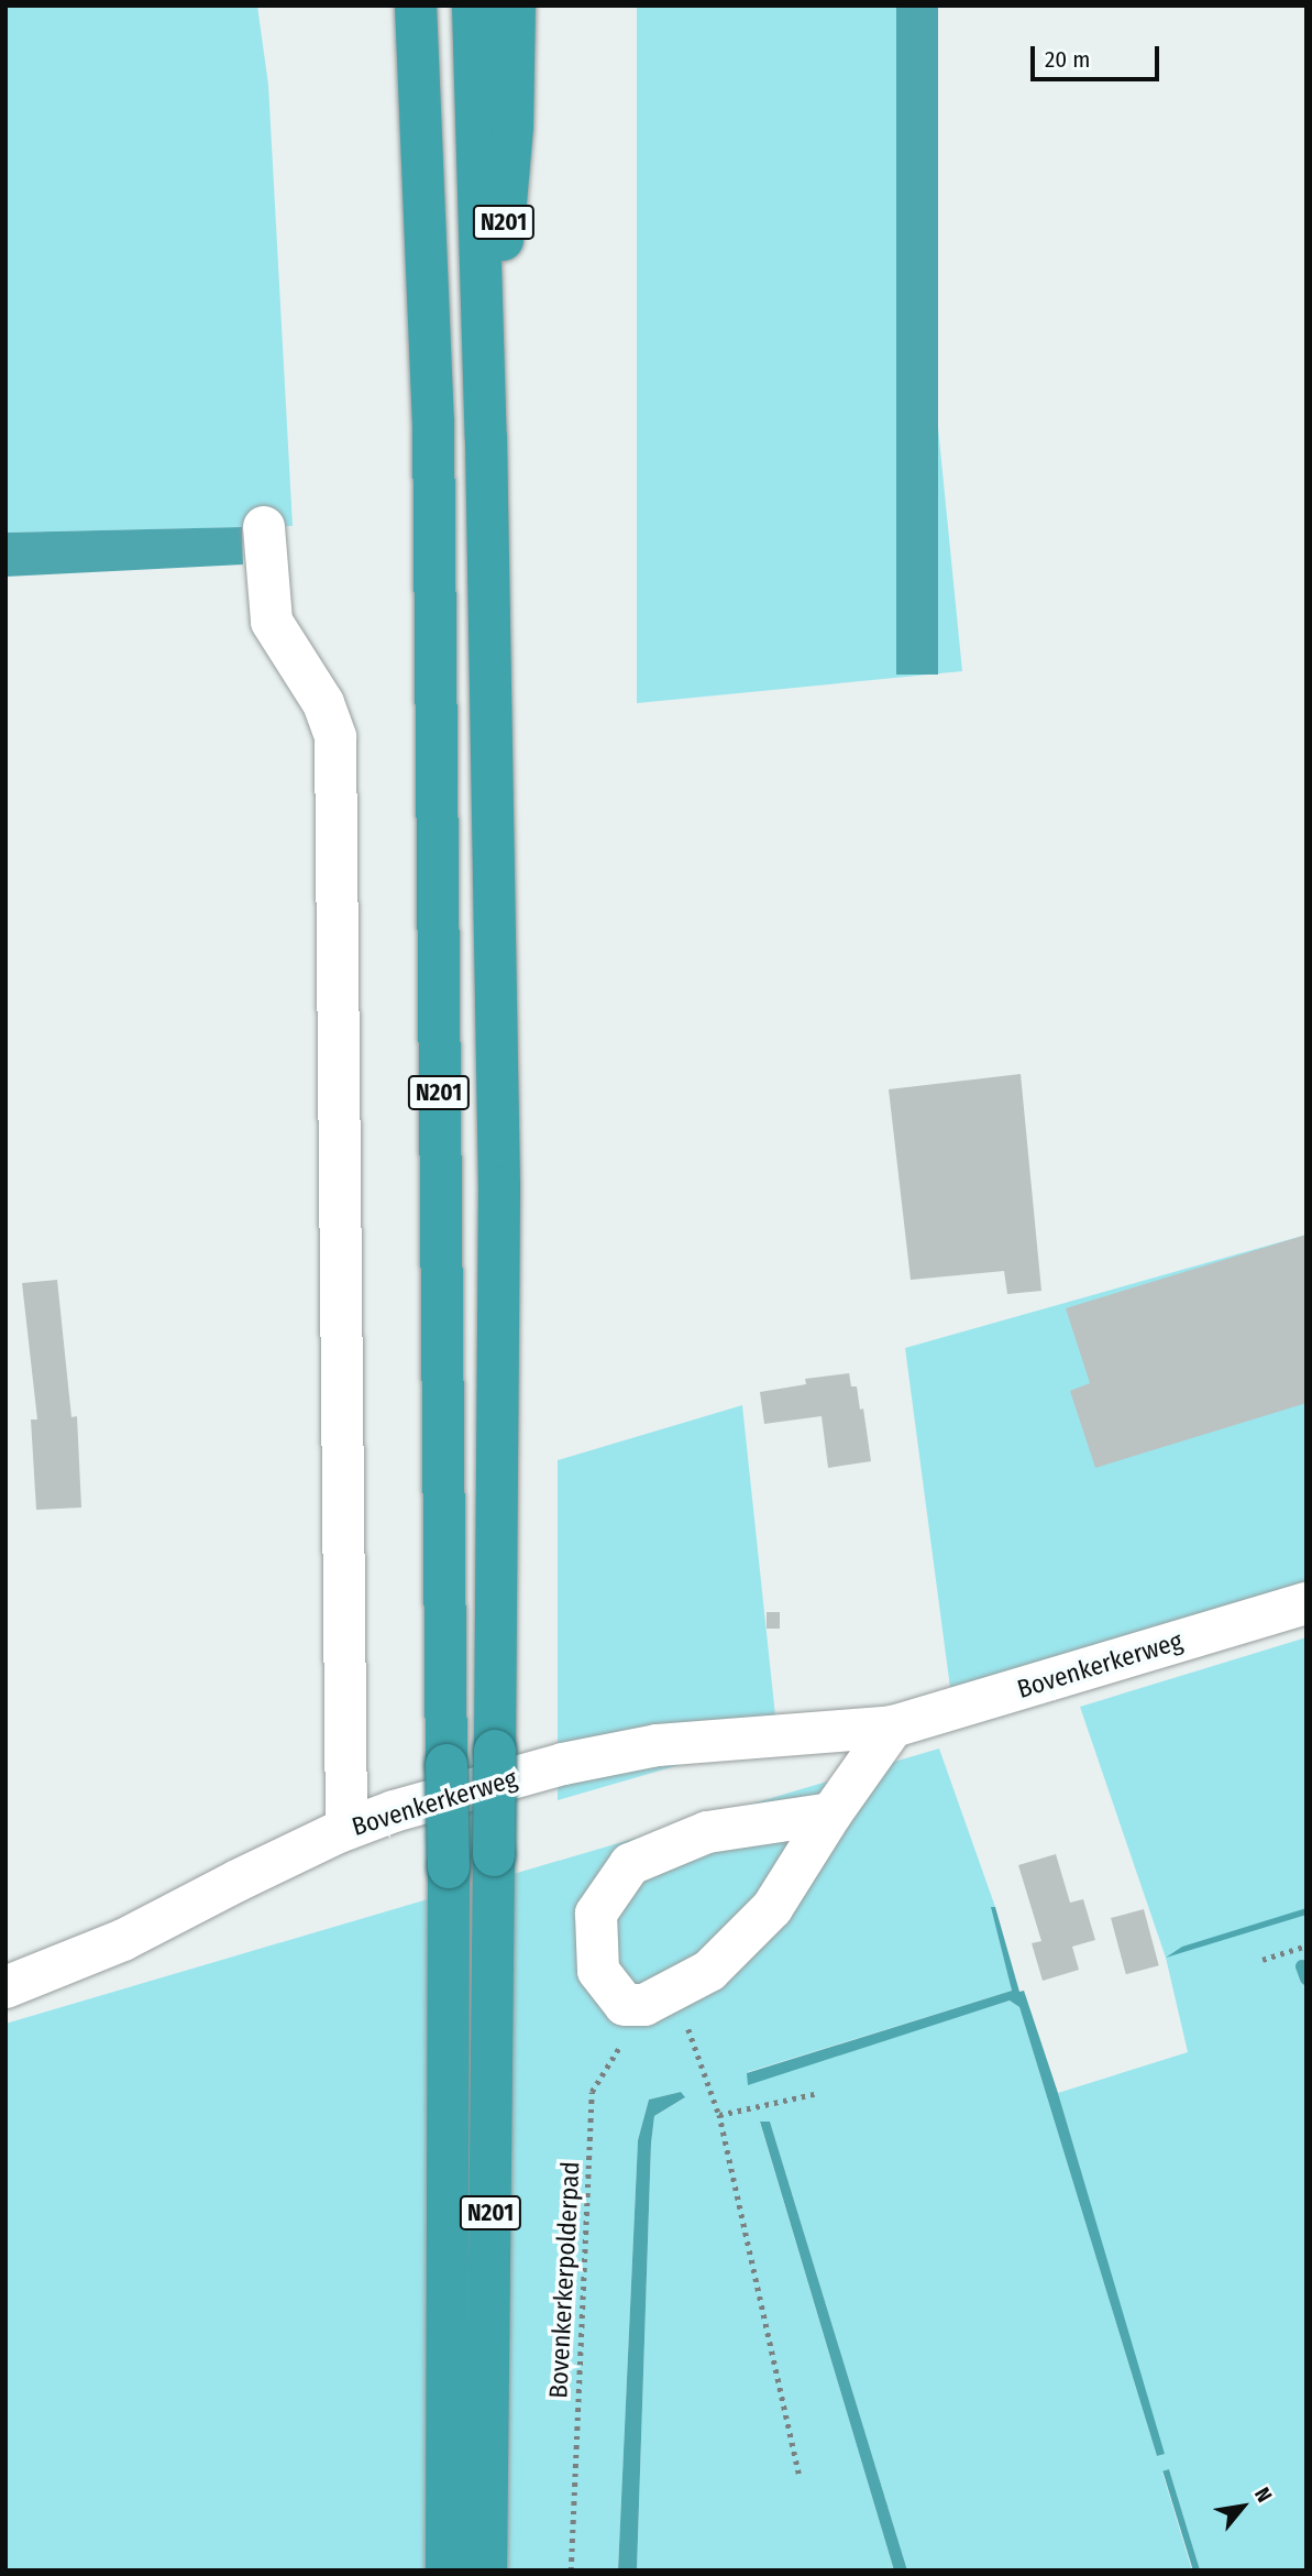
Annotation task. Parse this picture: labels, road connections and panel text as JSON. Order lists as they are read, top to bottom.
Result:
{
  "streets": {
    "highway": ["N201"],
    "street": ["Bovenkerkerweg"],
    "path": ["Bovenkerkerpolderpad"]
  },
  "scale_bar": "20 m",
  "north": "top right"
}
